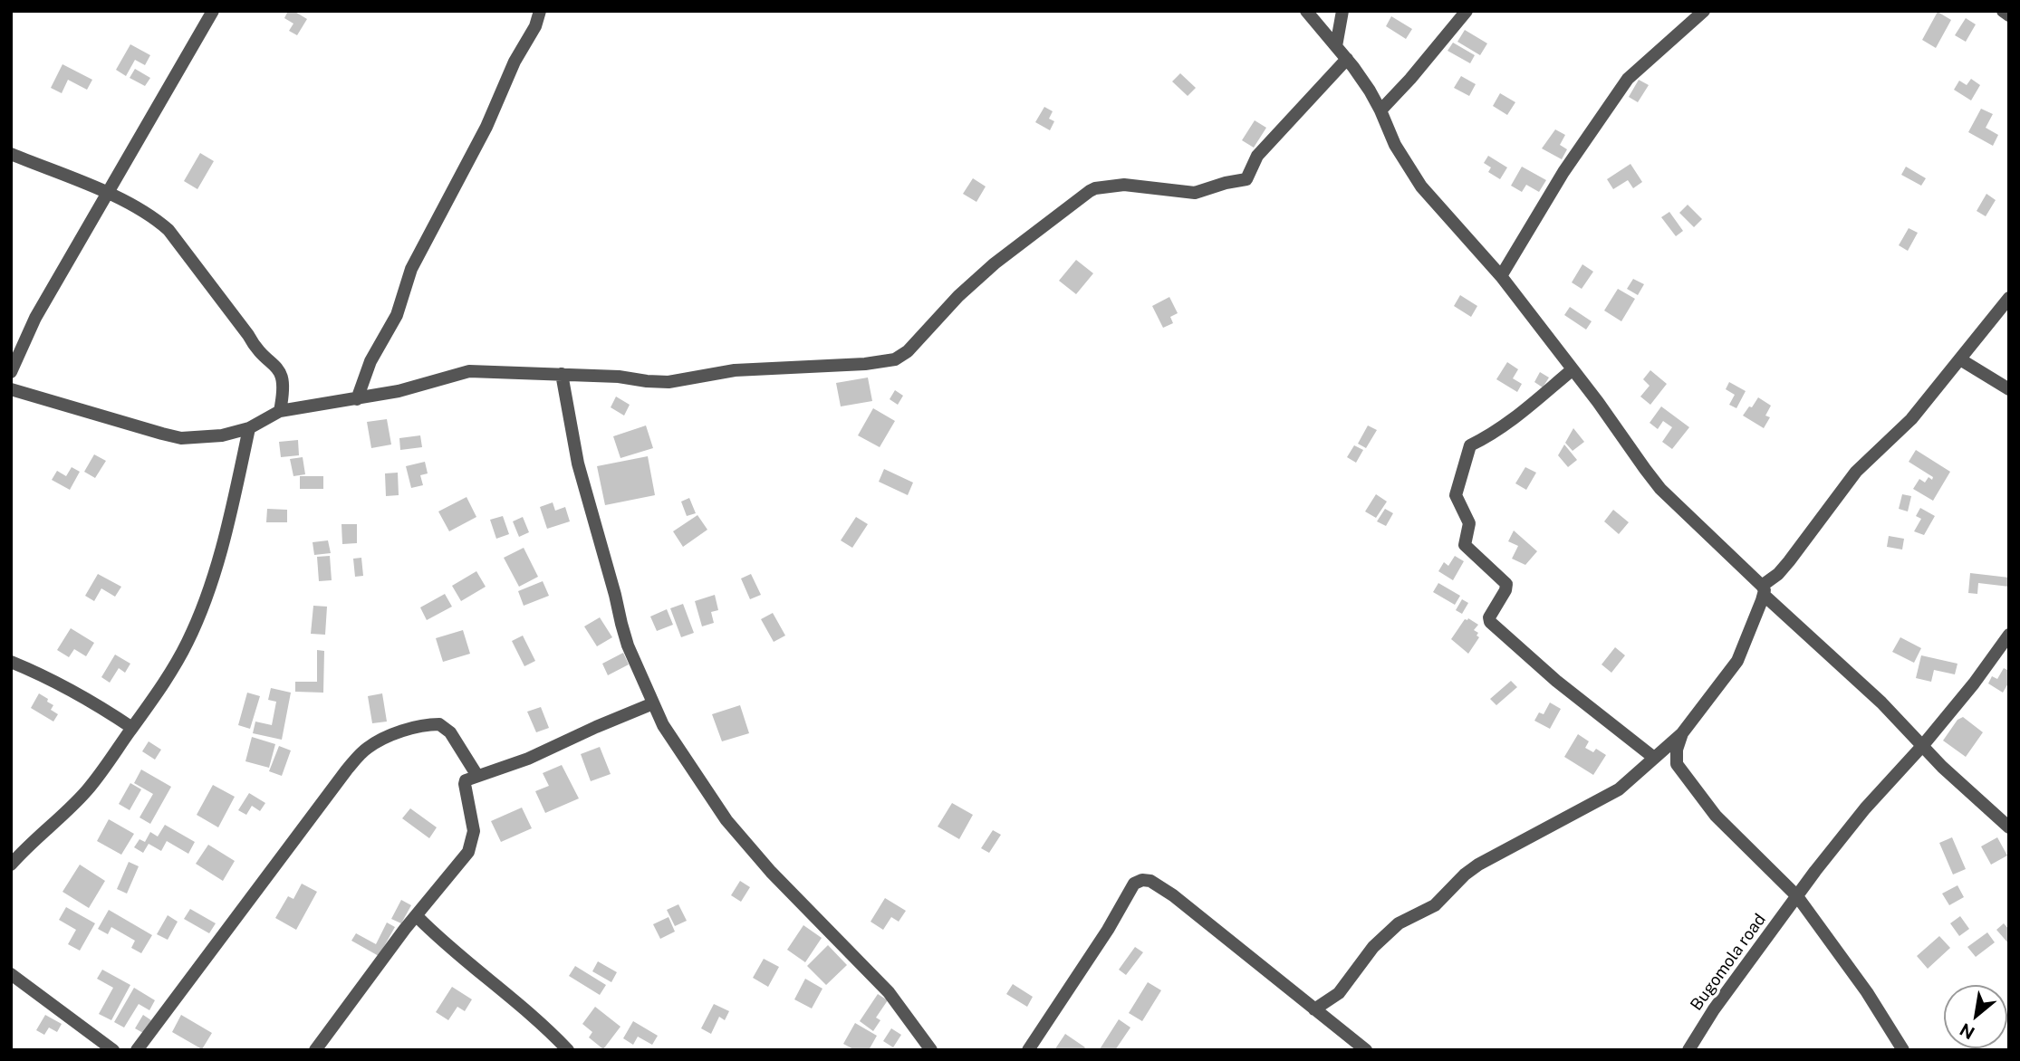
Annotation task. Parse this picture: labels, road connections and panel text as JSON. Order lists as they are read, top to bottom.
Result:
{
  "streets": {
    "street": ["Bugomola road"]
  },
  "north": "bottom left"
}
